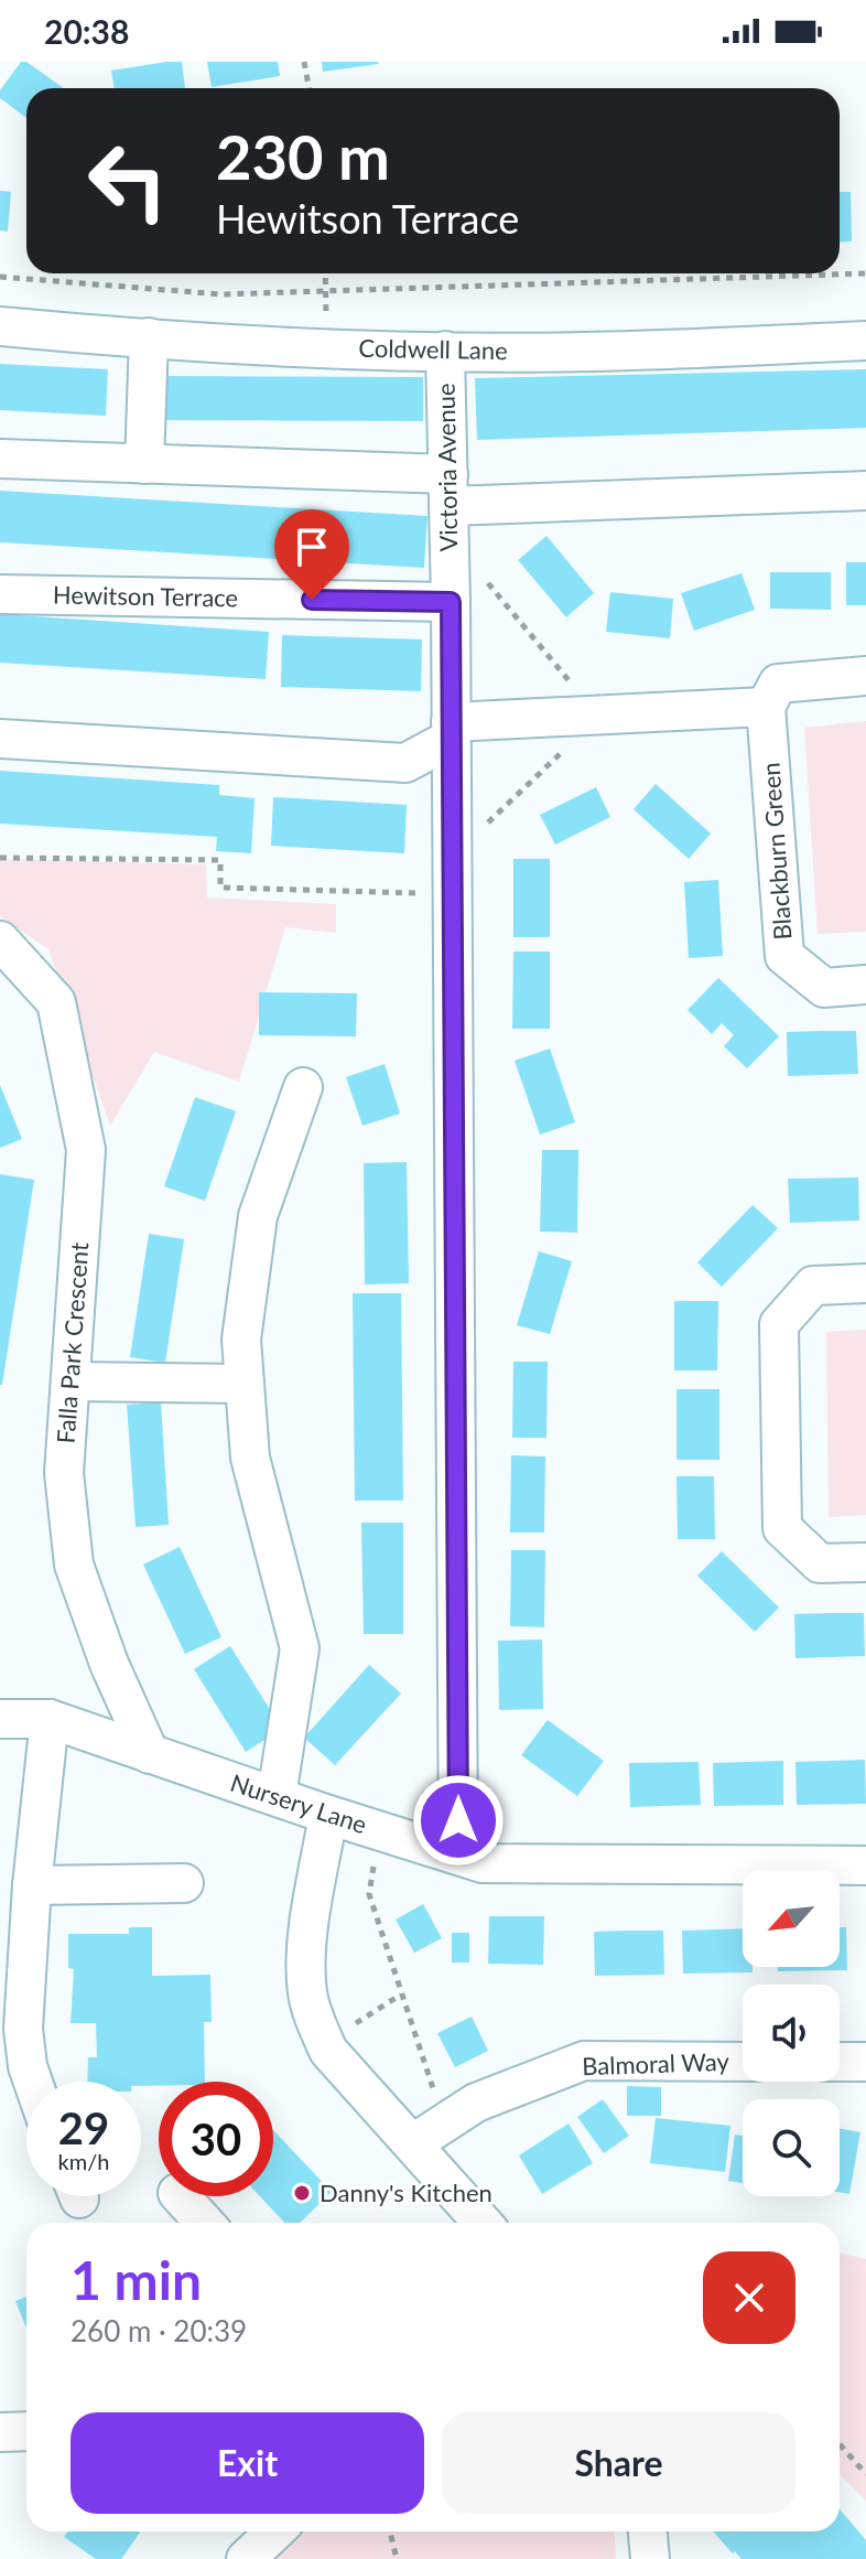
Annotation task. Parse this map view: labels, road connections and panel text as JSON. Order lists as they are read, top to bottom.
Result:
{
  "streets": {
    "street": [
      "Coldwell Lane",
      "Victoria Avenue",
      "Hewitson Terrace",
      "Blackburn Green",
      "Falla Park Crescent",
      "Nursery Lane",
      "Balmoral Way"
    ]
  },
  "crossings": [
    ["Coldwell Lane", "Victoria Avenue"],
    ["Victoria Avenue", "Hewitson Terrace"],
    ["Victoria Avenue", "Nursery Lane"],
    ["Falla Park Crescent", "Nursery Lane"]
  ],
  "places": ["Danny's Kitchen"],
  "north": "bottom left",
  "page": {
    "status": "20:38",
    "turn": ["230 m", "Hewitson Terrace"],
    "speed": "29 km/h",
    "limit": "30",
    "heading": ["1 min", "260 m · 20:39"],
    "buttons": ["Exit", "Share"]
  }
}
